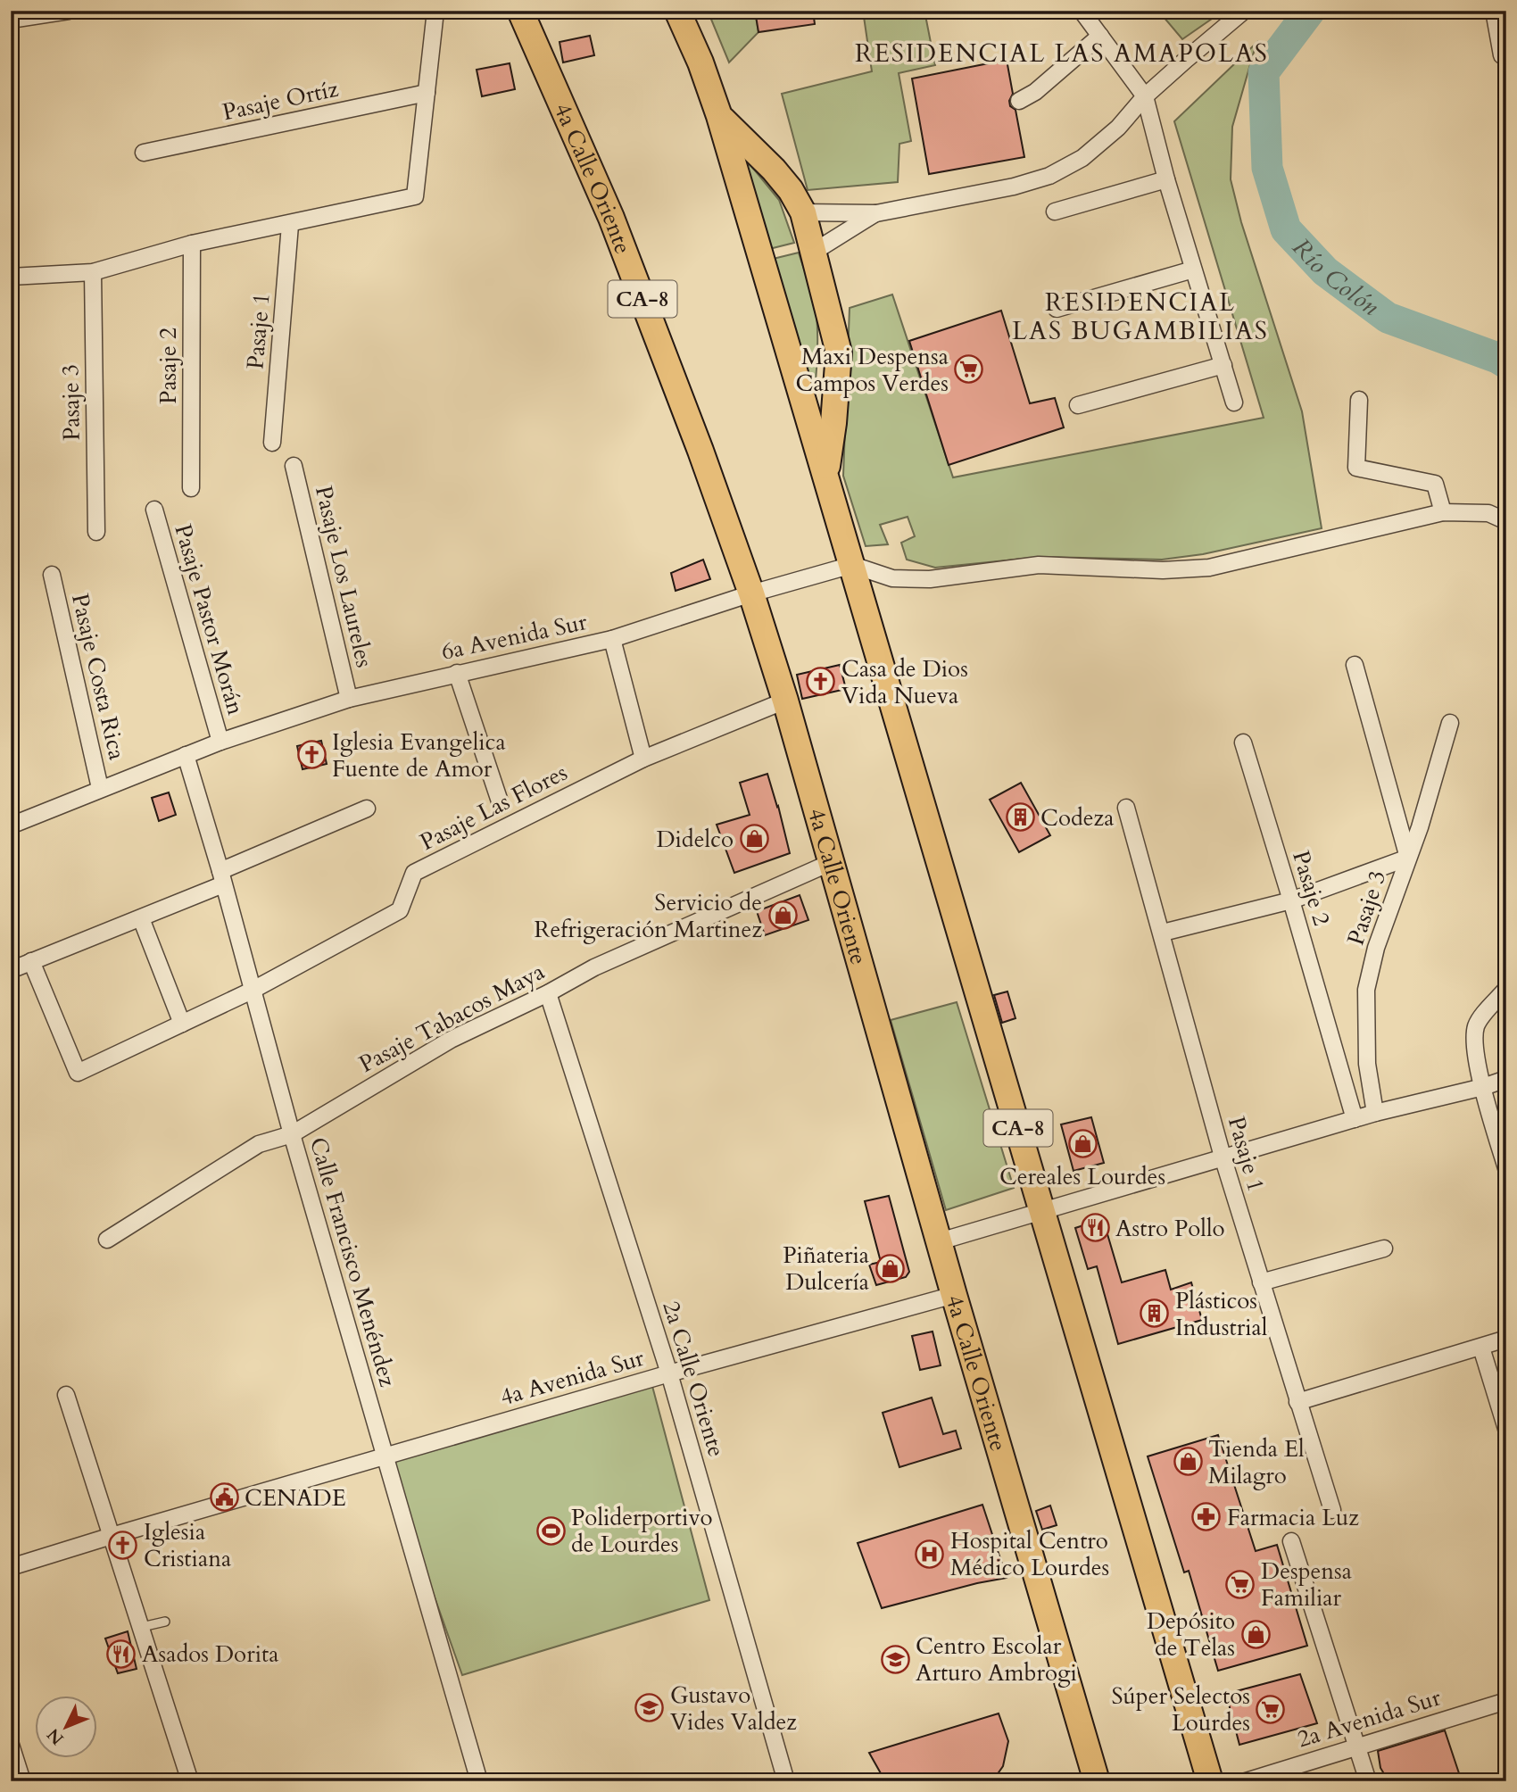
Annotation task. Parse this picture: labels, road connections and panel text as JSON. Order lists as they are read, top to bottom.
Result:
{
  "streets": {
    "highway": ["4a Calle Oriente", "CA-8"],
    "street": [
      "Pasaje Ortíz",
      "Pasaje 1",
      "Pasaje 2",
      "Pasaje 3",
      "Pasaje Los Laureles",
      "Pasaje Pastor Morán",
      "6a Avenida Sur",
      "Pasaje Costa Rica",
      "Pasaje Las Flores",
      "Pasaje Tabacos Maya",
      "Calle Francisco Menéndez",
      "4a Avenida Sur",
      "2a Calle Oriente",
      "2a Avenida Sur"
    ]
  },
  "crossings": [
    ["4a Calle Oriente", "6a Avenida Sur"],
    ["4a Calle Oriente", "Pasaje Las Flores"],
    ["4a Calle Oriente", "Pasaje Tabacos Maya"],
    ["4a Calle Oriente", "4a Avenida Sur"],
    ["CA-8", "6a Avenida Sur"],
    ["Pasaje Los Laureles", "6a Avenida Sur"],
    ["Pasaje Pastor Morán", "6a Avenida Sur"],
    ["6a Avenida Sur", "Pasaje Costa Rica"],
    ["6a Avenida Sur", "Calle Francisco Menéndez"],
    ["Pasaje Las Flores", "Calle Francisco Menéndez"],
    ["Pasaje Tabacos Maya", "Calle Francisco Menéndez"],
    ["Pasaje Tabacos Maya", "2a Calle Oriente"],
    ["Calle Francisco Menéndez", "4a Avenida Sur"],
    ["4a Avenida Sur", "2a Calle Oriente"]
  ],
  "districts": ["RESIDENCIAL LAS AMAPOLAS", "RESIDENCIAL LAS BUGAMBILIAS"],
  "water": ["Río Colón"],
  "places": {
    "supermarket": ["Maxi Despensa Campos Verdes", "Despensa Familiar", "Súper Selectos Lourdes"],
    "church": ["Casa de Dios Vida Nueva", "Iglesia Evangelica Fuente de Amor", "Iglesia Cristiana"],
    "building": ["Codeza", "Plásticos Industrial"],
    "shop": [
      "Didelco",
      "Servicio de Refrigeración Martinez",
      "Cereales Lourdes",
      "Piñateria Dulcería",
      "Tienda El Milagro",
      "Depósito de Telas"
    ],
    "restaurant": ["Astro Pollo", "Asados Dorita"],
    "public building": ["CENADE"],
    "pharmacy": ["Farmacia Luz"],
    "sports": ["Poliderportivo de Lourdes"],
    "hospital": ["Hospital Centro Médico Lourdes"],
    "school or university": ["Centro Escolar Arturo Ambrogi", "Gustavo Vides Valdez"]
  },
  "north": "bottom left"
}
